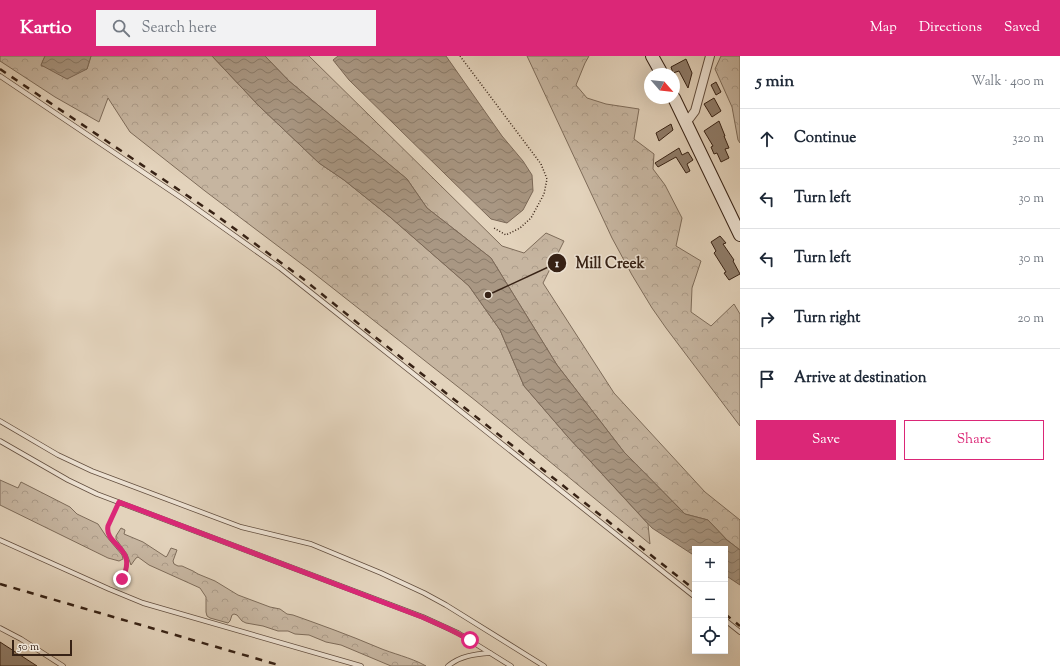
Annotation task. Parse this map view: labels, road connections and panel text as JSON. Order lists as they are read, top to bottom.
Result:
{
  "places": ["Mill Creek"],
  "scale_bar": "50 m",
  "north": "bottom right",
  "page": {
    "header": "Kartio",
    "search": "Search here",
    "nav": ["Map", "Directions", "Saved"],
    "heading": ["5 min", "Walk · 400 m"],
    "list": [
      ["Continue", "320 m"],
      ["Turn left", "30 m"],
      ["Turn left", "30 m"],
      ["Turn right", "20 m"],
      "Arrive at destination"
    ],
    "buttons": ["Save", "Share"],
    "map_buttons": ["+", "−"],
    "scale": "50 m"
  }
}
